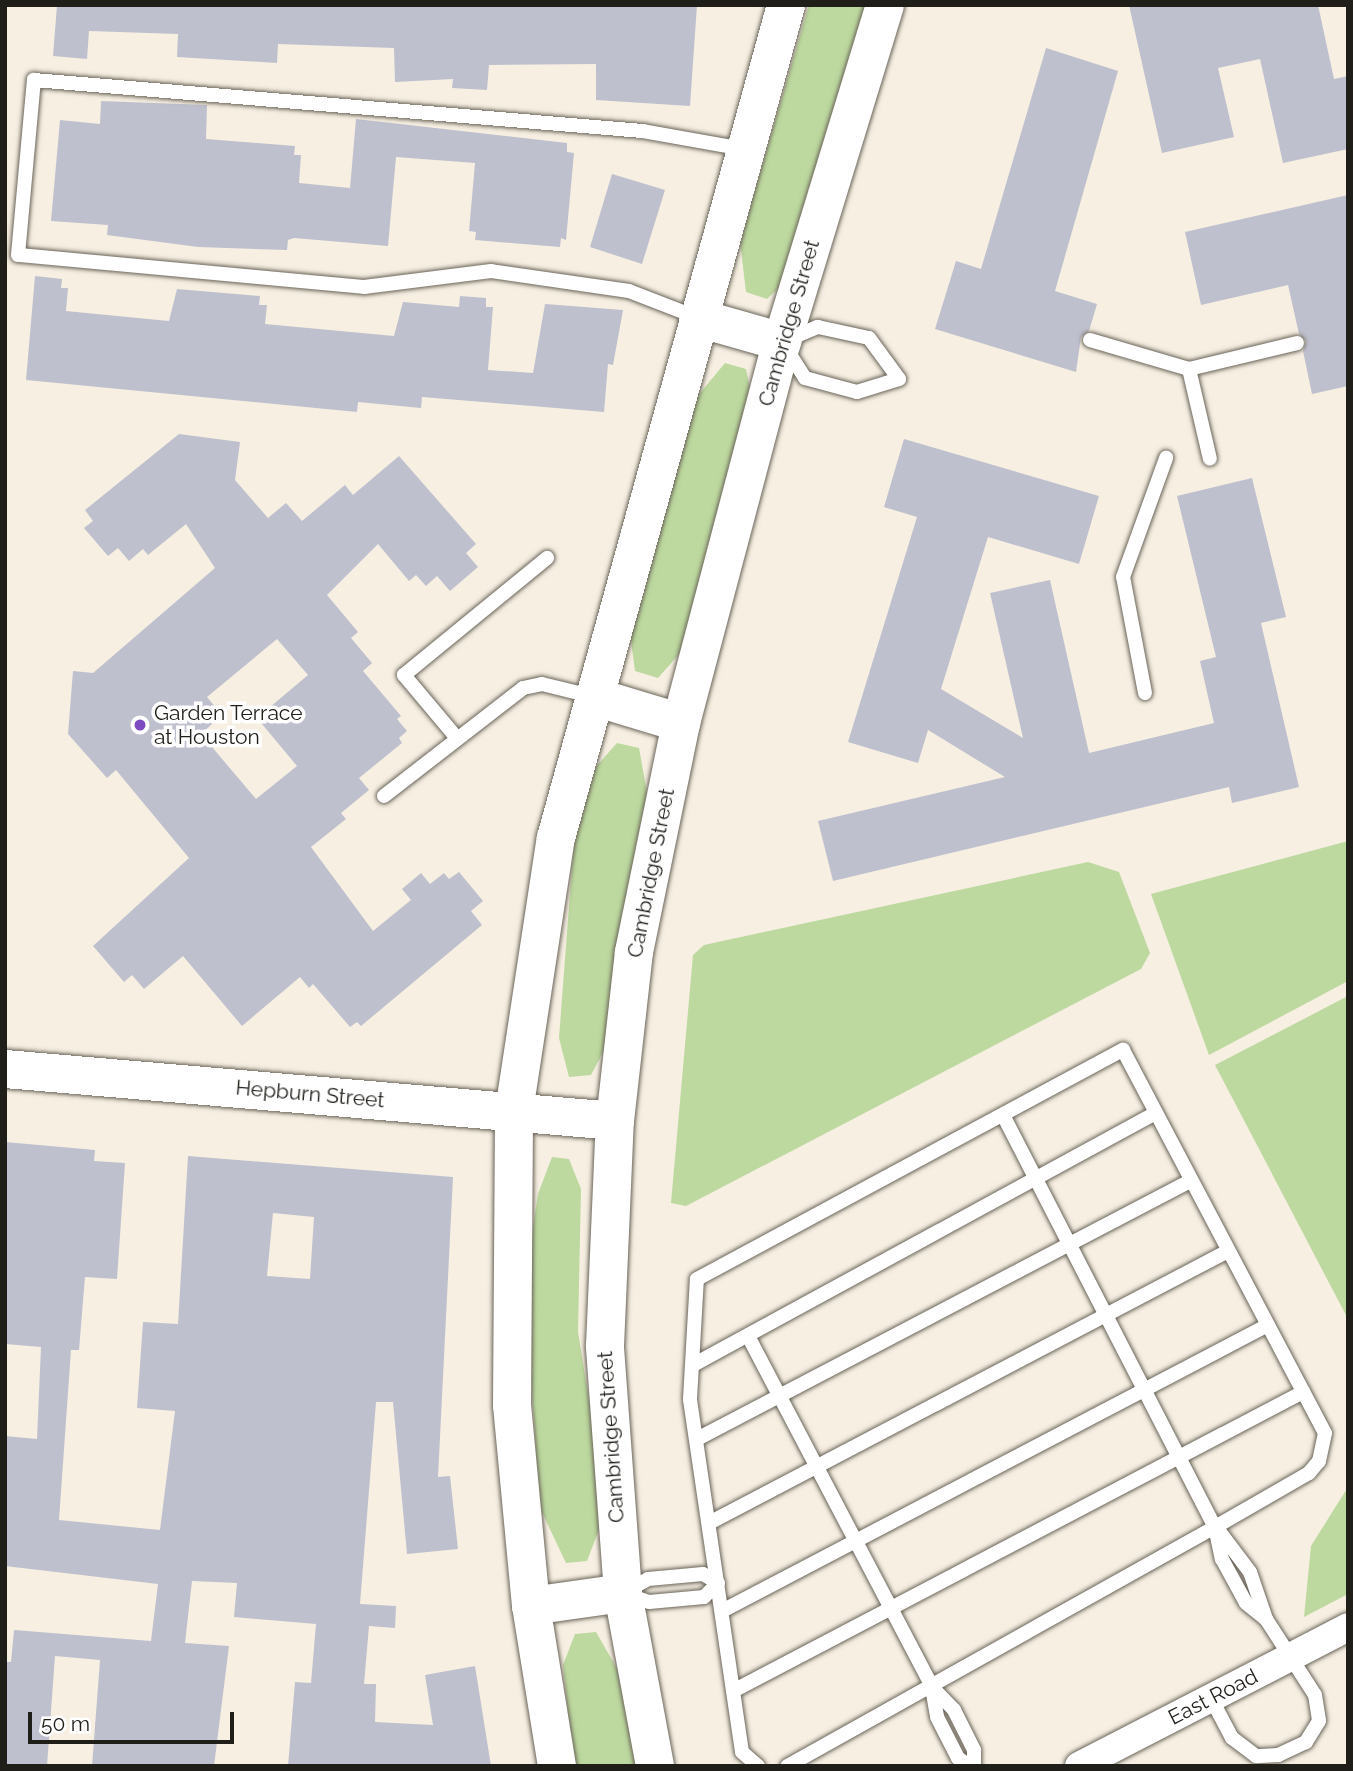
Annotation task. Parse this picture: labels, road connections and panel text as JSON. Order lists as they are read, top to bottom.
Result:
{
  "streets": {
    "street": ["Cambridge Street", "Hepburn Street", "East Road"]
  },
  "crossings": [
    ["Cambridge Street", "Hepburn Street"]
  ],
  "places": ["Garden Terrace at Houston"],
  "scale_bar": "50 m"
}
